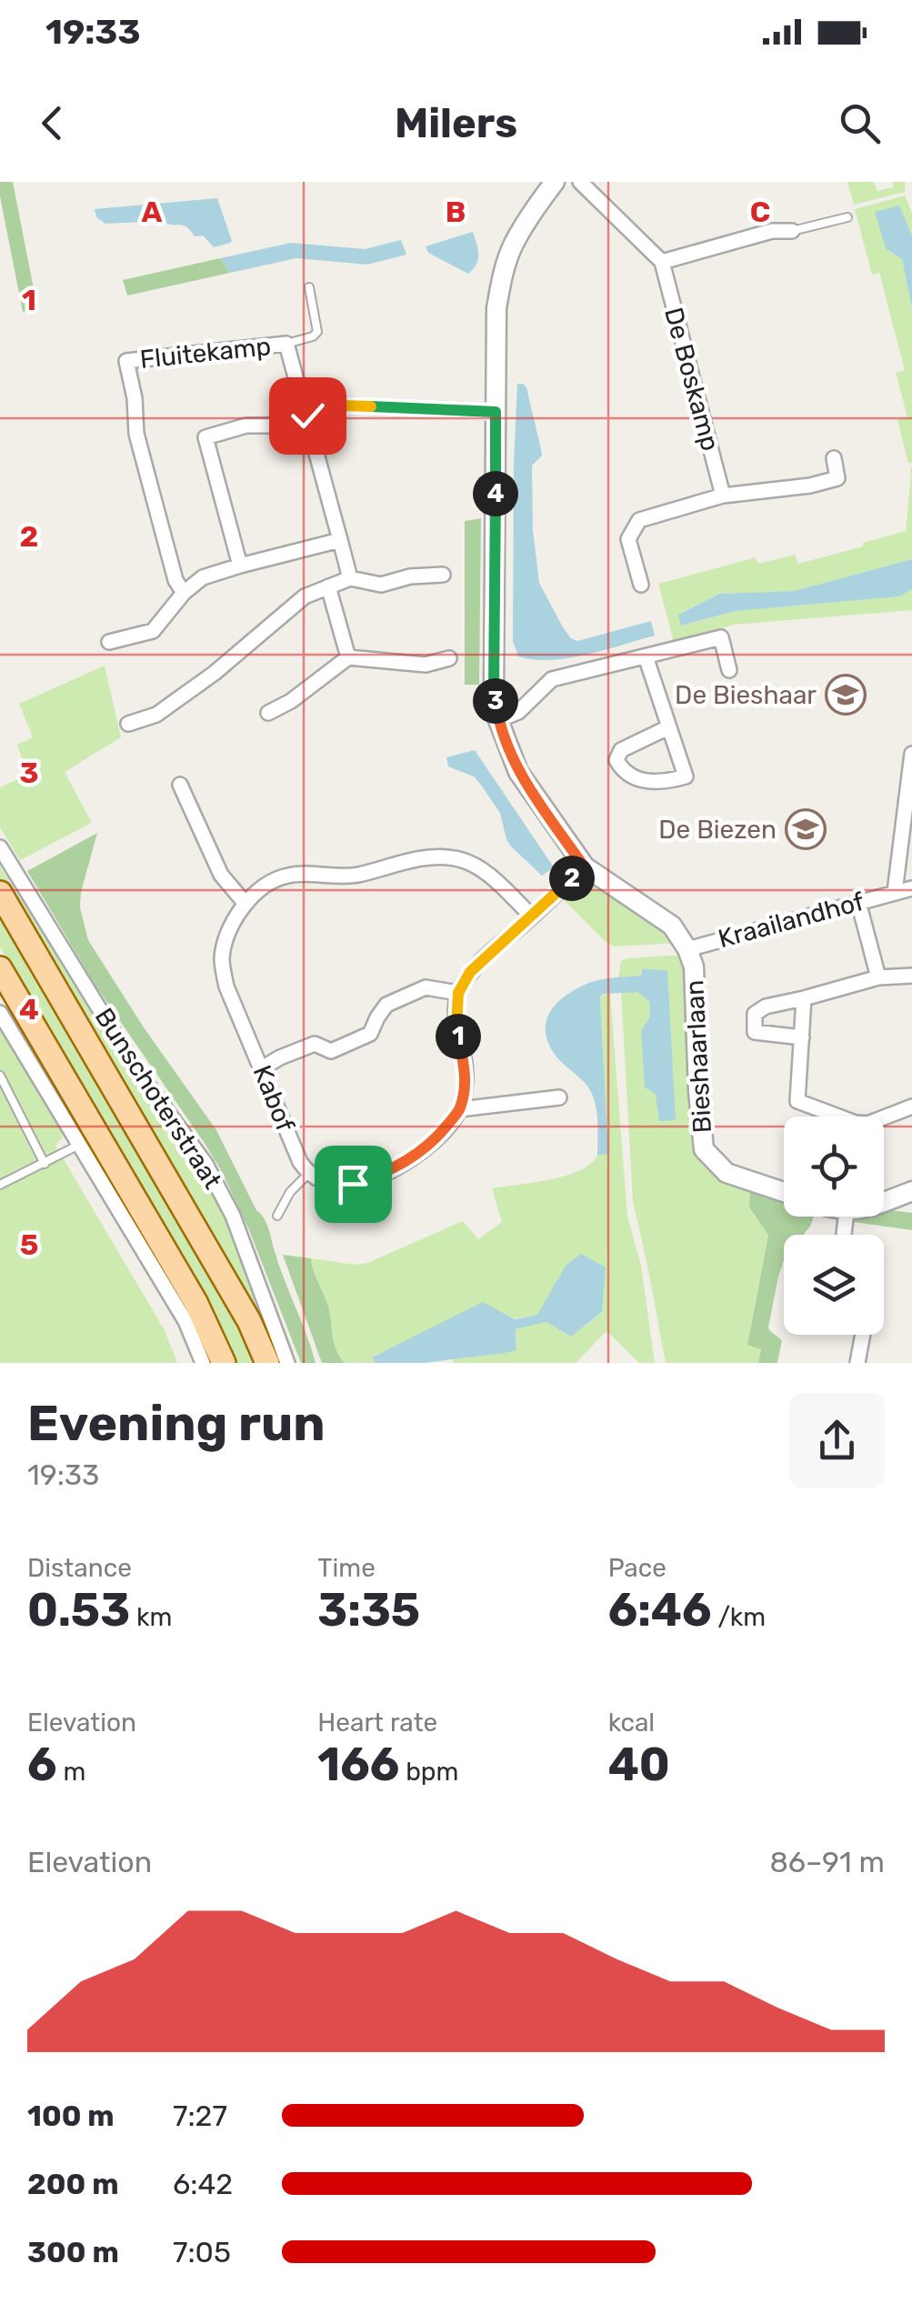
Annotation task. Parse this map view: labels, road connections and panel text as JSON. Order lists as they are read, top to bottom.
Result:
{
  "streets": {
    "main road": ["Bunschoterstraat"],
    "street": [
      "Fluitekamp",
      "De Boskamp",
      "Kraailandhof",
      "Bieshaarlaan",
      "Kabof"
    ]
  },
  "crossings": [
    ["Kraailandhof", "Bieshaarlaan"]
  ],
  "places": {
    "school or university": ["De Bieshaar", "De Biezen"]
  },
  "page": {
    "status": "19:33",
    "header": "Milers",
    "pins": [
      "4",
      "3",
      "2",
      "1"
    ],
    "heading": ["Evening run", "19:33"],
    "stats": [
      ["Distance", "0.53 km"],
      ["Time", "3:35"],
      ["Pace", "6:46 /km"],
      ["Elevation", "6 m"],
      ["Heart rate", "166 bpm"],
      ["kcal", "40"]
    ],
    "chart": ["Elevation", "86–91 m"],
    "list": [
      {
        "name": "100 m",
        "note": "7:27"
      },
      {
        "name": "200 m",
        "note": "6:42"
      },
      {
        "name": "300 m",
        "note": "7:05"
      }
    ]
  },
  "grid": {
    "columns": ["A", "B", "C"],
    "rows": [
      "1",
      "2",
      "3",
      "4",
      "5"
    ]
  }
}
